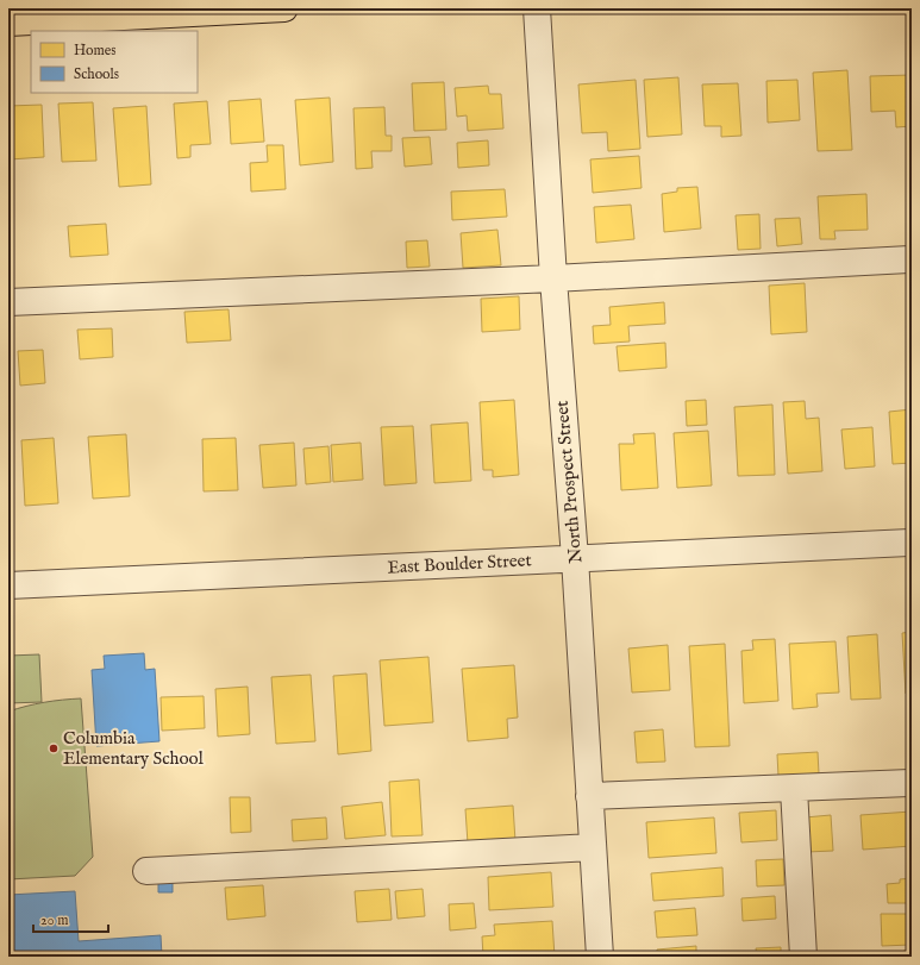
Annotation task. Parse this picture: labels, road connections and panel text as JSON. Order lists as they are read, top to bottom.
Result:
{
  "streets": {
    "street": ["North Prospect Street", "East Boulder Street"]
  },
  "crossings": [
    ["North Prospect Street", "East Boulder Street"]
  ],
  "places": ["Columbia Elementary School"],
  "legend": ["Homes", "Schools"],
  "scale_bar": "20 m"
}
